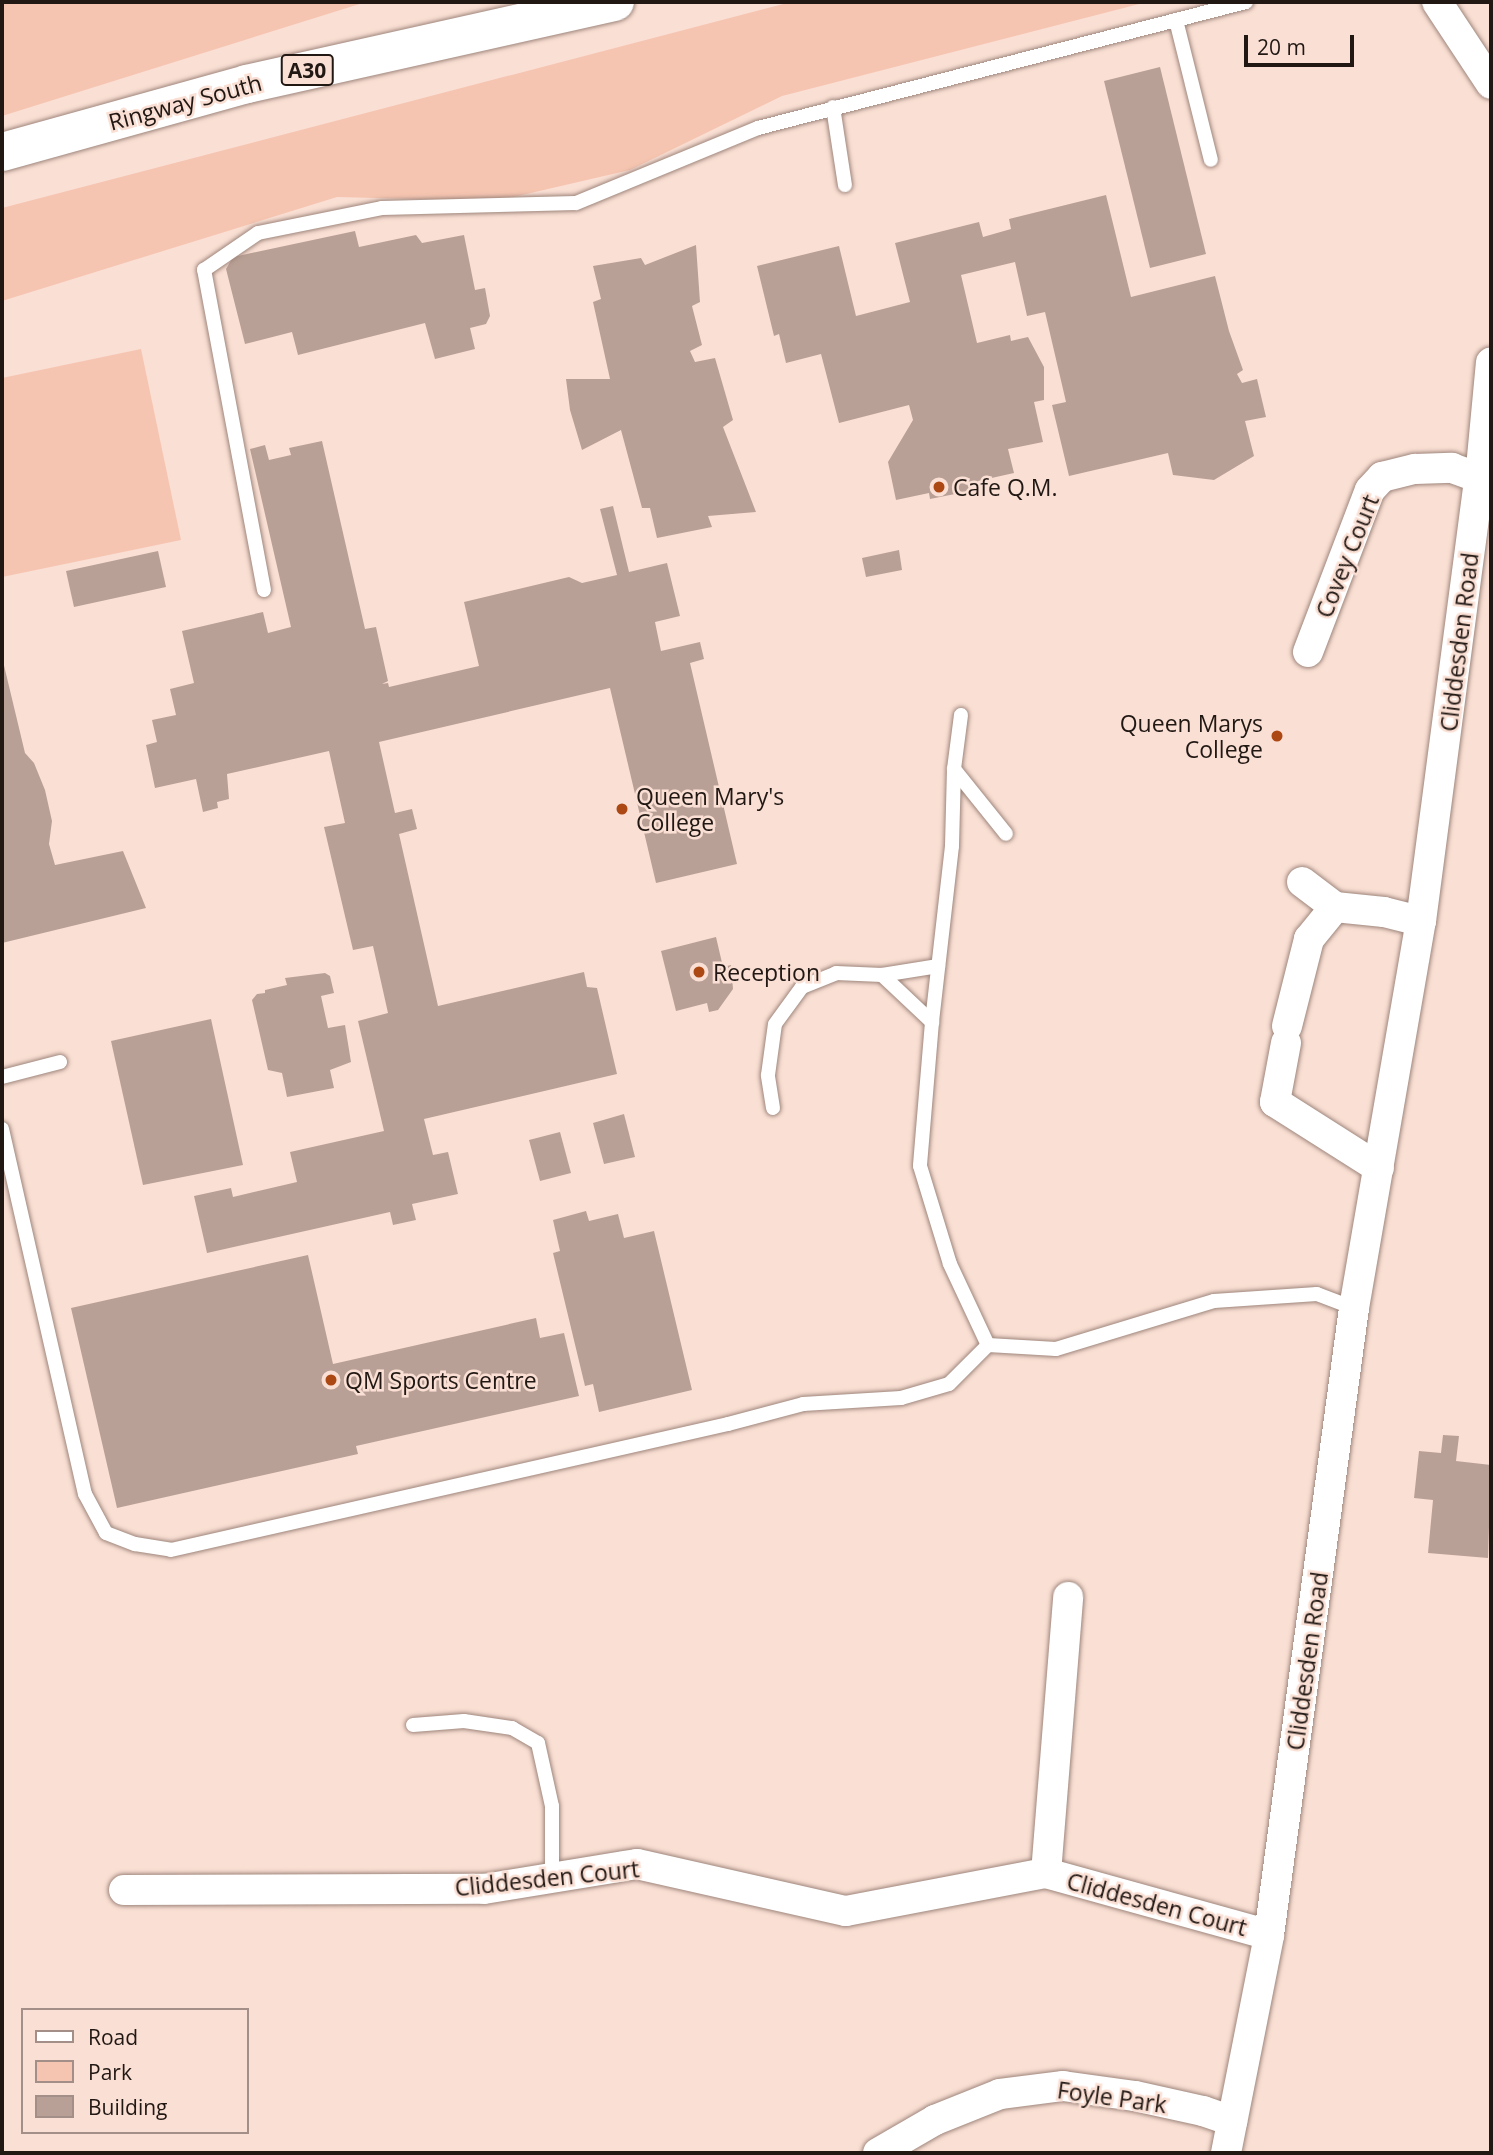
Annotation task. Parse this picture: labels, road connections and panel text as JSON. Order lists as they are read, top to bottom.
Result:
{
  "streets": {
    "main road": ["A30", "Ringway South"],
    "street": [
      "Covey Court",
      "Cliddesden Road",
      "Cliddesden Court",
      "Foyle Park"
    ]
  },
  "crossings": [
    ["Covey Court", "Cliddesden Road"],
    ["Cliddesden Road", "Cliddesden Court"],
    ["Cliddesden Road", "Foyle Park"]
  ],
  "places": [
    "Cafe Q.M.",
    "Queen Marys College",
    "Queen Mary's College",
    "Reception",
    "QM Sports Centre"
  ],
  "legend": ["Road", "Park", "Building"],
  "scale_bar": "20 m"
}
